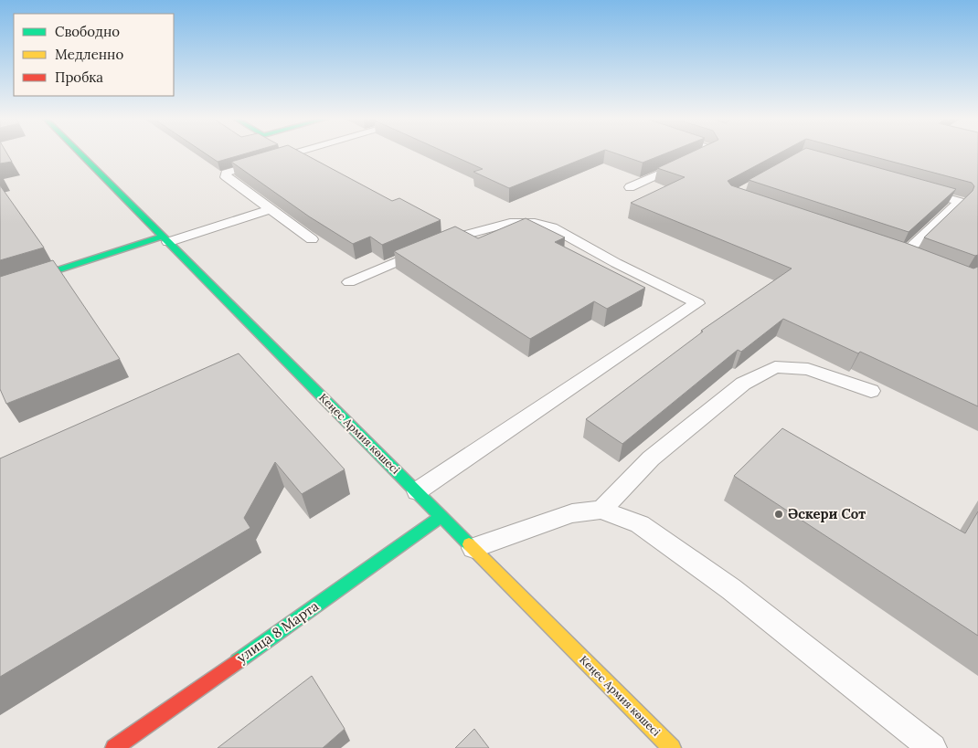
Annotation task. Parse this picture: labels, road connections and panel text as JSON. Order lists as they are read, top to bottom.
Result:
{
  "streets": {
    "main road": ["Кеңес Армия көшесі", "улица 8 Марта"]
  },
  "crossings": [
    ["Кеңес Армия көшесі", "улица 8 Марта"]
  ],
  "places": ["Әскери Сот"],
  "legend": ["Свободно", "Медленно", "Пробка"]
}
